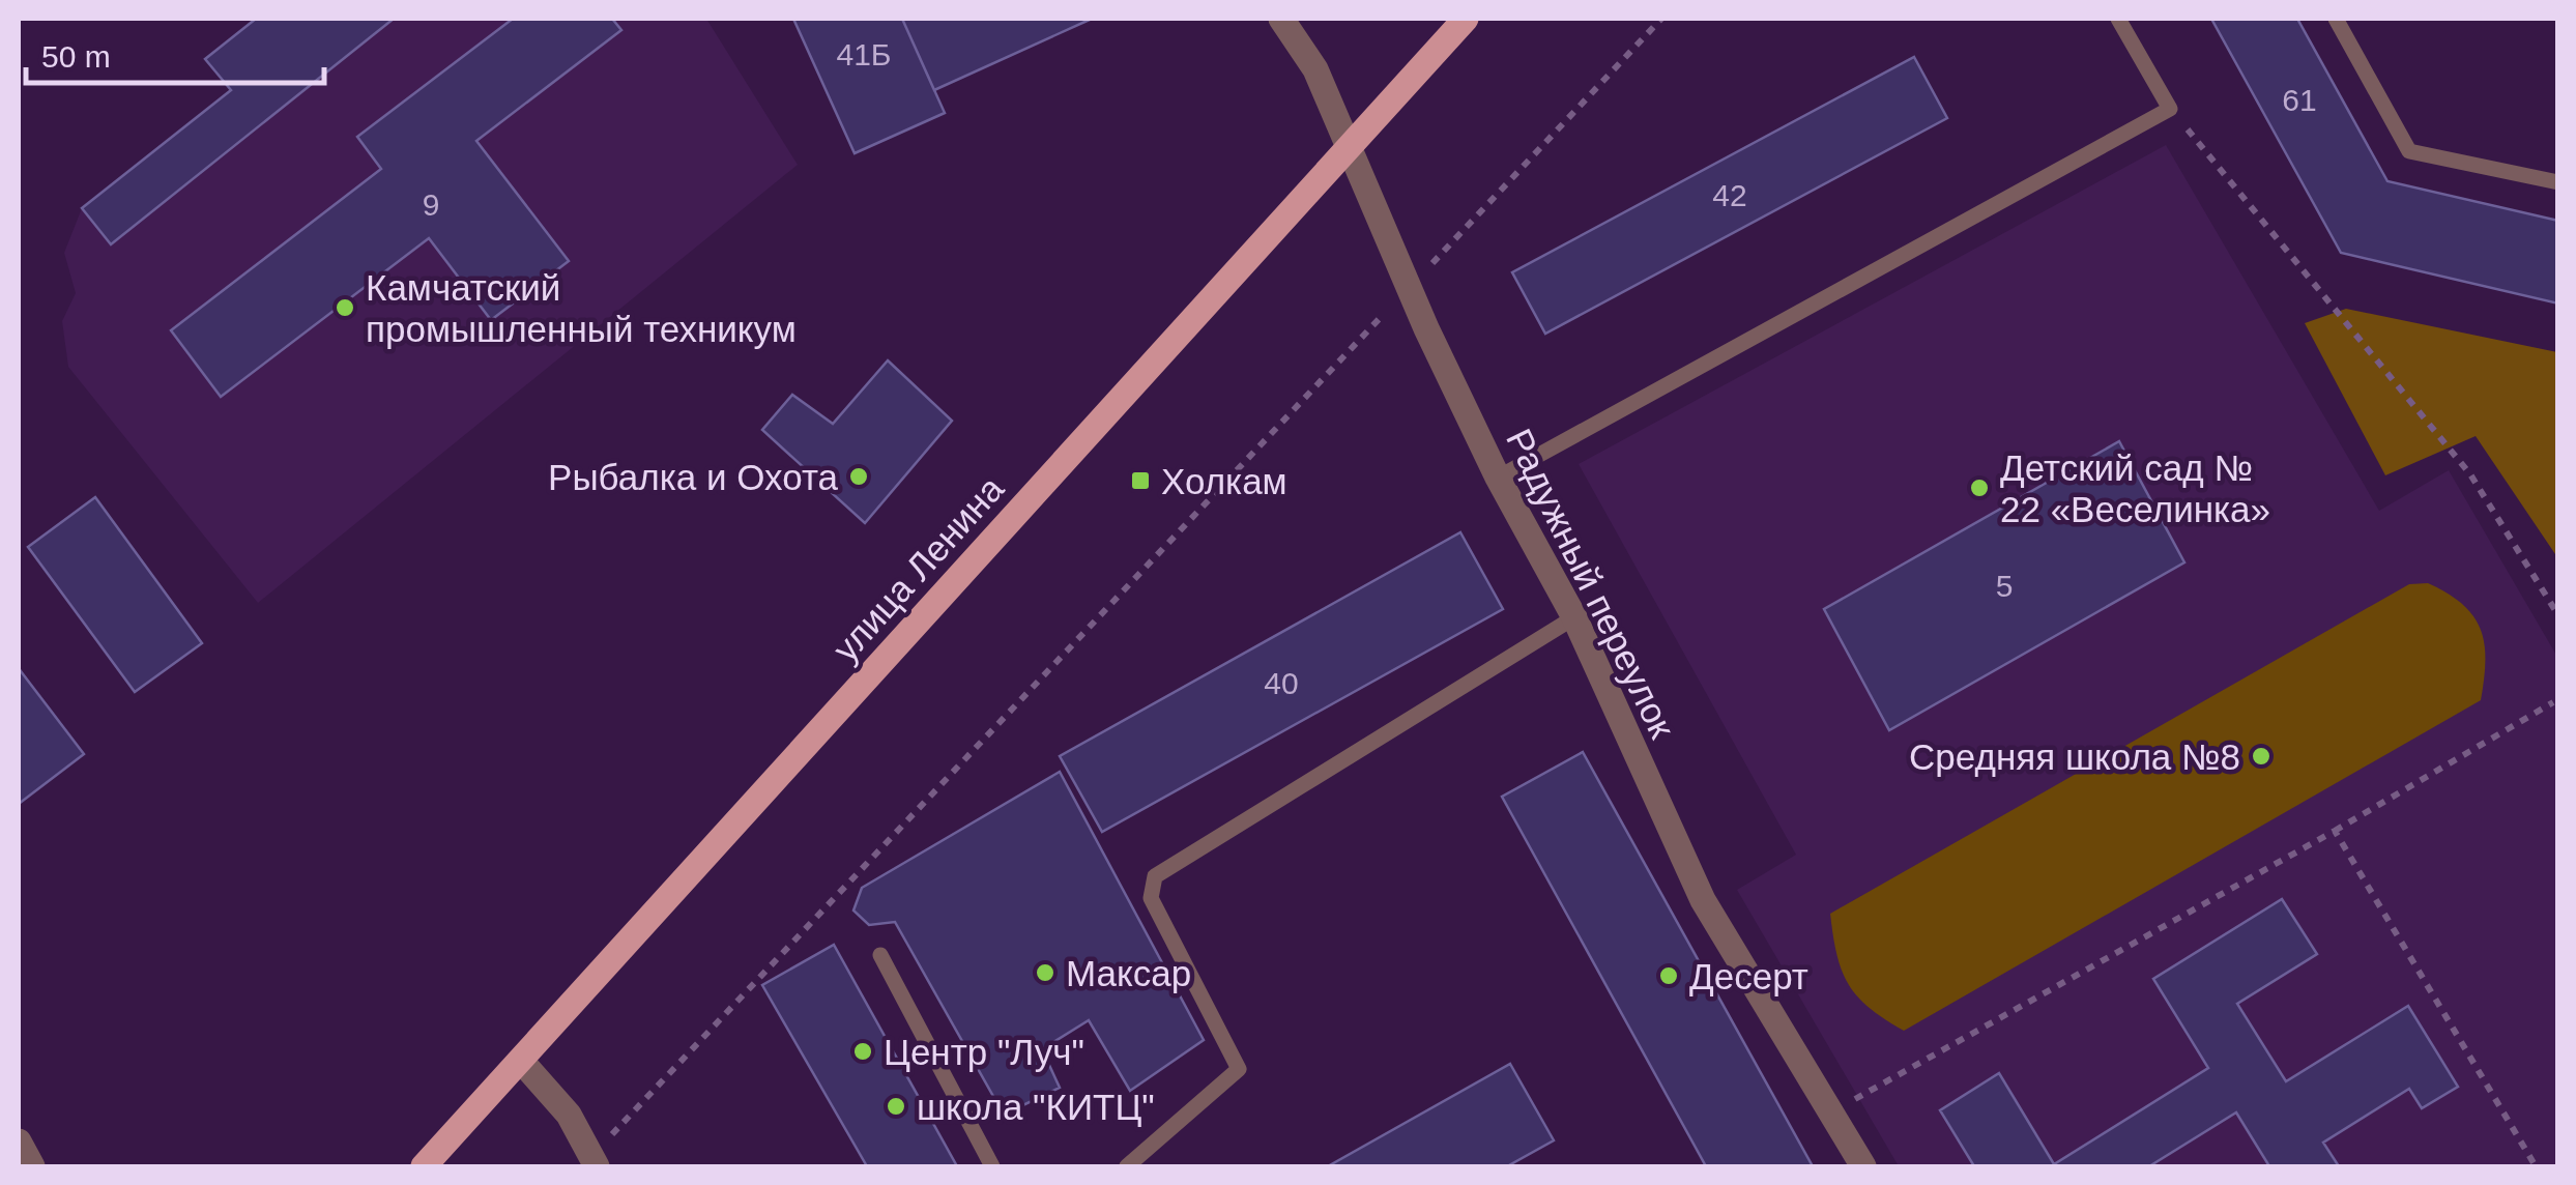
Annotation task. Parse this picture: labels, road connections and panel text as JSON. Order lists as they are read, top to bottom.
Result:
{
  "streets": {
    "main road": ["улица Ленина"],
    "street": ["Радужный переулок"]
  },
  "crossings": [
    ["улица Ленина", "Радужный переулок"]
  ],
  "places": {
    "other": [
      "Камчатский промышленный техникум",
      "Рыбалка и Охота",
      "Детский сад № 22 «Веселинка»",
      "Средняя школа №8",
      "Максар",
      "Десерт",
      "Центр \"Луч\"",
      "школа \"КИТЦ\""
    ],
    "transit": ["Холкам"]
  },
  "house_numbers": [
    "41Б",
    "61",
    "42",
    "9",
    "5",
    "40"
  ],
  "scale_bar": "50 m"
}
